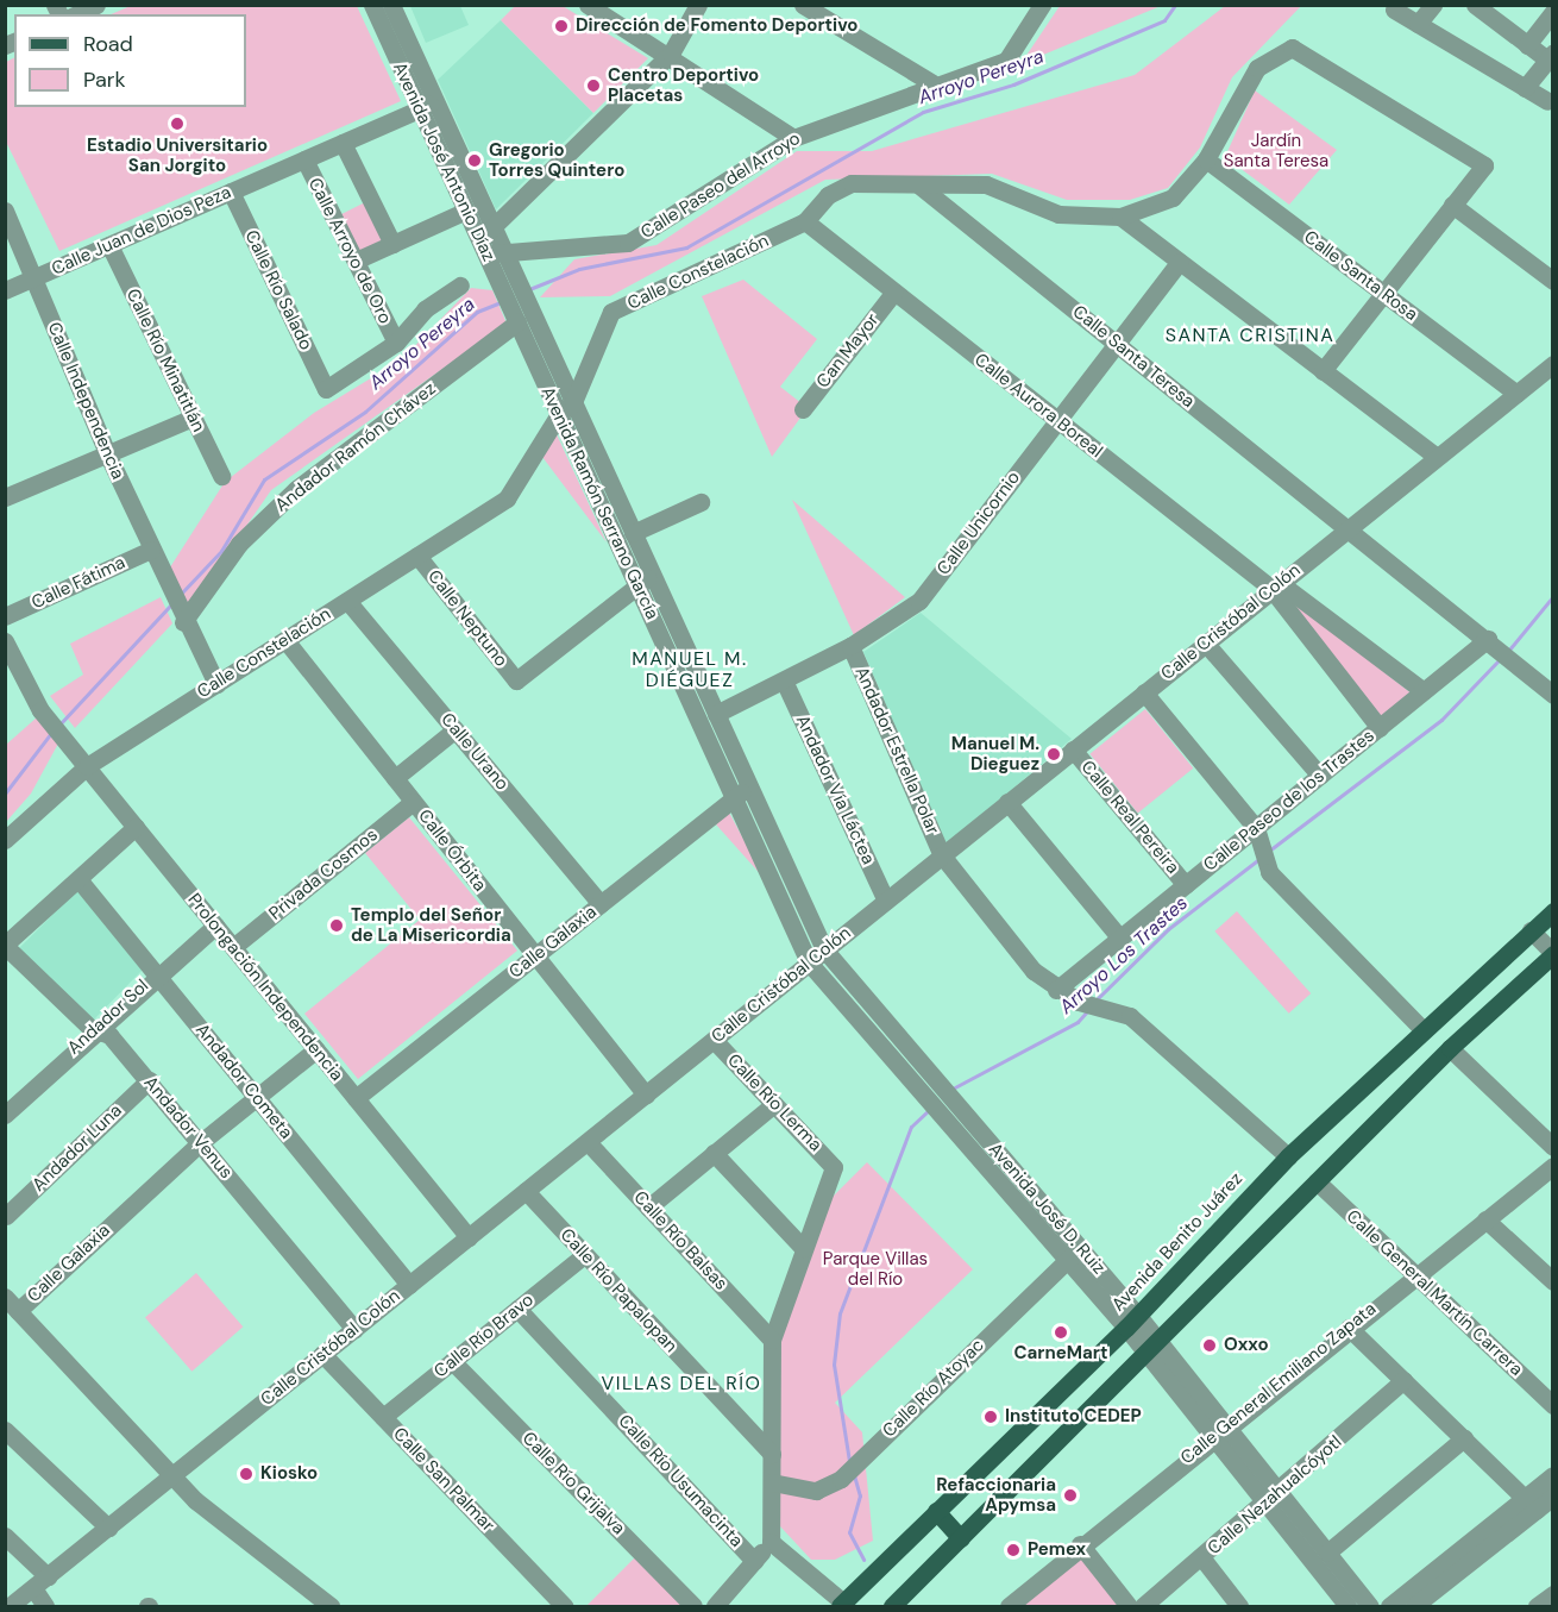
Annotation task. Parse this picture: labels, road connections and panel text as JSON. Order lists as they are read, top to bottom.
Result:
{
  "streets": {
    "main road": ["Avenida Benito Juárez"],
    "street": [
      "Avenida José Antonio Díaz",
      "Calle Paseo del Arroyo",
      "Calle Juan de Dios Peza",
      "Calle Arroyo de Oro",
      "Calle Constelación",
      "Calle Santa Rosa",
      "Calle Río Salado",
      "Can Mayor",
      "Calle Santa Teresa",
      "Calle Río Minatitlán",
      "Calle Independencia",
      "Calle Aurora Boreal",
      "Andador Ramón Chávez",
      "Avenida Ramón Serrano García",
      "Calle Unicornio",
      "Calle Fátima",
      "Calle Neptuno",
      "Calle Cristóbal Colón",
      "Andador Estrella Polar",
      "Calle Urano",
      "Andador Vía Láctea",
      "Calle Paseo de los Trastes",
      "Calle Real Pereira",
      "Calle Órbita",
      "Privada Cosmos",
      "Calle Galaxia",
      "Prolongación Independencia",
      "Andador Sol",
      "Andador Cometa",
      "Calle Río Lerma",
      "Andador Venus",
      "Andador Luna",
      "Avenida José D. Ruiz",
      "Calle Río Balsas",
      "Calle Río Papalopan",
      "Calle General Martín Carrera",
      "Calle Río Bravo",
      "Calle General Emiliano Zapata",
      "Calle Río Atoyac",
      "Calle San Palmar",
      "Calle Río Usumacinta",
      "Calle Río Grijalva",
      "Calle Nezahualcóyotl"
    ]
  },
  "crossings": [
    ["Avenida José Antonio Díaz", "Calle Paseo del Arroyo"],
    ["Avenida José Antonio Díaz", "Calle Juan de Dios Peza"],
    ["Avenida José Antonio Díaz", "Andador Ramón Chávez"],
    ["Avenida José Antonio Díaz", "Avenida Ramón Serrano García"],
    ["Calle Juan de Dios Peza", "Calle Arroyo de Oro"],
    ["Calle Juan de Dios Peza", "Calle Río Salado"],
    ["Calle Juan de Dios Peza", "Calle Río Minatitlán"],
    ["Calle Juan de Dios Peza", "Calle Independencia"],
    ["Calle Arroyo de Oro", "Calle Río Salado"],
    ["Calle Constelación", "Calle Santa Rosa"],
    ["Calle Constelación", "Calle Santa Teresa"],
    ["Calle Constelación", "Calle Independencia"],
    ["Calle Constelación", "Calle Aurora Boreal"],
    ["Calle Constelación", "Avenida Ramón Serrano García"],
    ["Calle Constelación", "Calle Neptuno"],
    ["Calle Constelación", "Calle Urano"],
    ["Calle Constelación", "Calle Órbita"],
    ["Calle Constelación", "Prolongación Independencia"],
    ["Calle Santa Rosa", "Calle Cristóbal Colón"],
    ["Can Mayor", "Calle Aurora Boreal"],
    ["Calle Santa Teresa", "Calle Unicornio"],
    ["Calle Santa Teresa", "Calle Cristóbal Colón"],
    ["Calle Santa Teresa", "Calle Paseo de los Trastes"],
    ["Calle Independencia", "Andador Ramón Chávez"],
    ["Calle Independencia", "Calle Fátima"],
    ["Calle Aurora Boreal", "Calle Unicornio"],
    ["Calle Aurora Boreal", "Calle Cristóbal Colón"],
    ["Calle Aurora Boreal", "Calle Paseo de los Trastes"],
    ["Andador Ramón Chávez", "Avenida Ramón Serrano García"],
    ["Avenida Ramón Serrano García", "Calle Unicornio"],
    ["Avenida Ramón Serrano García", "Calle Neptuno"],
    ["Avenida Ramón Serrano García", "Calle Cristóbal Colón"],
    ["Avenida Ramón Serrano García", "Calle Galaxia"],
    ["Avenida Ramón Serrano García", "Avenida José D. Ruiz"],
    ["Calle Unicornio", "Andador Estrella Polar"],
    ["Calle Unicornio", "Andador Vía Láctea"],
    ["Calle Cristóbal Colón", "Andador Estrella Polar"],
    ["Calle Cristóbal Colón", "Andador Vía Láctea"],
    ["Calle Cristóbal Colón", "Calle Real Pereira"],
    ["Calle Cristóbal Colón", "Calle Órbita"],
    ["Calle Cristóbal Colón", "Prolongación Independencia"],
    ["Calle Cristóbal Colón", "Andador Cometa"],
    ["Calle Cristóbal Colón", "Calle Río Lerma"],
    ["Calle Cristóbal Colón", "Andador Venus"],
    ["Calle Cristóbal Colón", "Avenida José D. Ruiz"],
    ["Calle Cristóbal Colón", "Calle Río Balsas"],
    ["Calle Cristóbal Colón", "Calle Río Papalopan"],
    ["Calle Cristóbal Colón", "Calle San Palmar"],
    ["Calle Urano", "Calle Galaxia"],
    ["Calle Paseo de los Trastes", "Calle Real Pereira"],
    ["Calle Órbita", "Privada Cosmos"],
    ["Calle Órbita", "Calle Galaxia"],
    ["Privada Cosmos", "Prolongación Independencia"],
    ["Calle Galaxia", "Prolongación Independencia"],
    ["Calle Galaxia", "Andador Cometa"],
    ["Calle Galaxia", "Andador Venus"],
    ["Prolongación Independencia", "Andador Sol"],
    ["Andador Sol", "Andador Cometa"],
    ["Andador Sol", "Andador Venus"],
    ["Andador Venus", "Andador Luna"],
    ["Avenida José D. Ruiz", "Avenida Benito Juárez"],
    ["Avenida José D. Ruiz", "Calle General Emiliano Zapata"],
    ["Avenida José D. Ruiz", "Calle Río Atoyac"],
    ["Avenida José D. Ruiz", "Calle Nezahualcóyotl"],
    ["Avenida Benito Juárez", "Calle Río Usumacinta"],
    ["Calle Río Papalopan", "Calle Río Bravo"],
    ["Calle General Martín Carrera", "Calle General Emiliano Zapata"],
    ["Calle Río Bravo", "Calle San Palmar"],
    ["Calle Río Bravo", "Calle Río Usumacinta"],
    ["Calle Río Bravo", "Calle Río Grijalva"]
  ],
  "districts": ["SANTA CRISTINA", "MANUEL M. DIÉGUEZ", "VILLAS DEL RÍO"],
  "water": ["Arroyo Pereyra", "Arroyo Los Trastes"],
  "parks": ["Jardín Santa Teresa", "Parque Villas del Río"],
  "places": [
    "Dirección de Fomento Deportivo",
    "Centro Deportivo Placetas",
    "Estadio Universitario San Jorgito",
    "Gregorio Torres Quintero",
    "Manuel M. Dieguez",
    "Templo del Señor de La Misericordia",
    "CarneMart",
    "Oxxo",
    "Instituto CEDEP",
    "Kiosko",
    "Refaccionaria Apymsa",
    "Pemex"
  ],
  "legend": ["Road", "Park"]
}
